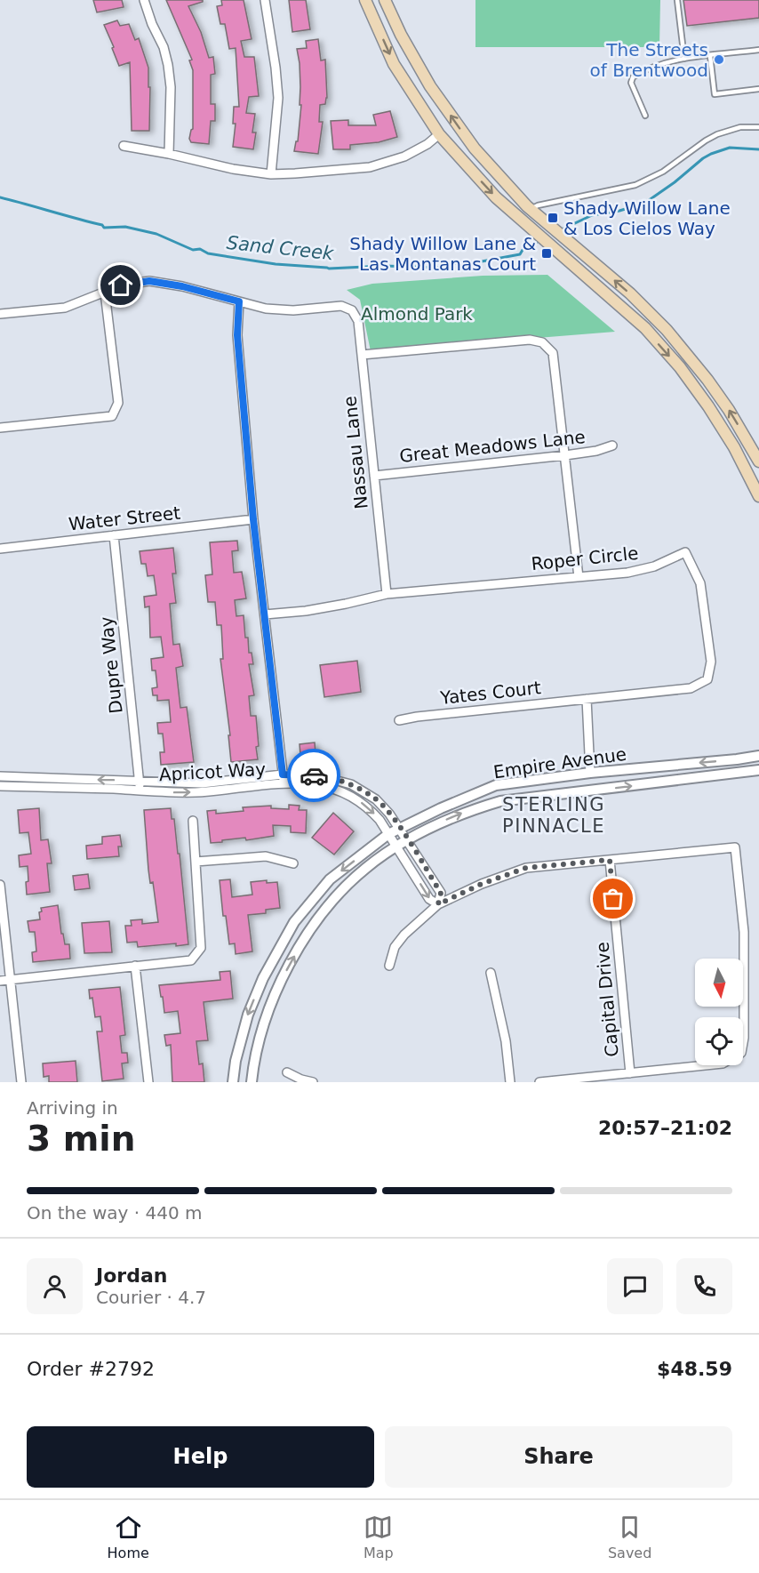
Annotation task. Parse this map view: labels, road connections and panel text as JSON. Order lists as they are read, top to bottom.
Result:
{
  "streets": {
    "street": [
      "Great Meadows Lane",
      "Nassau Lane",
      "Water Street",
      "Roper Circle",
      "Dupre Way",
      "Yates Court",
      "Empire Avenue",
      "Apricot Way",
      "Capital Drive"
    ]
  },
  "crossings": [
    ["Great Meadows Lane", "Nassau Lane"],
    ["Nassau Lane", "Roper Circle"],
    ["Water Street", "Dupre Way"],
    ["Roper Circle", "Yates Court"],
    ["Dupre Way", "Apricot Way"],
    ["Empire Avenue", "Apricot Way"]
  ],
  "districts": ["STERLING PINNACLE"],
  "water": ["Sand Creek"],
  "parks": ["Almond Park"],
  "places": {
    "other": ["The Streets of Brentwood"],
    "transit": ["Shady Willow Lane & Los Cielos Way", "Shady Willow Lane & Las Montanas Court"]
  },
  "north": "bottom",
  "page": {
    "heading": ["3 min", "Arriving in", "20:57–21:02"],
    "panel": [
      "Jordan",
      "Courier · 4.7",
      "Order #2792",
      "$48.59"
    ],
    "bar": "On the way · 440 m",
    "buttons": ["Help", "Share"],
    "tabs": ["Home", "Map", "Saved"]
  }
}
